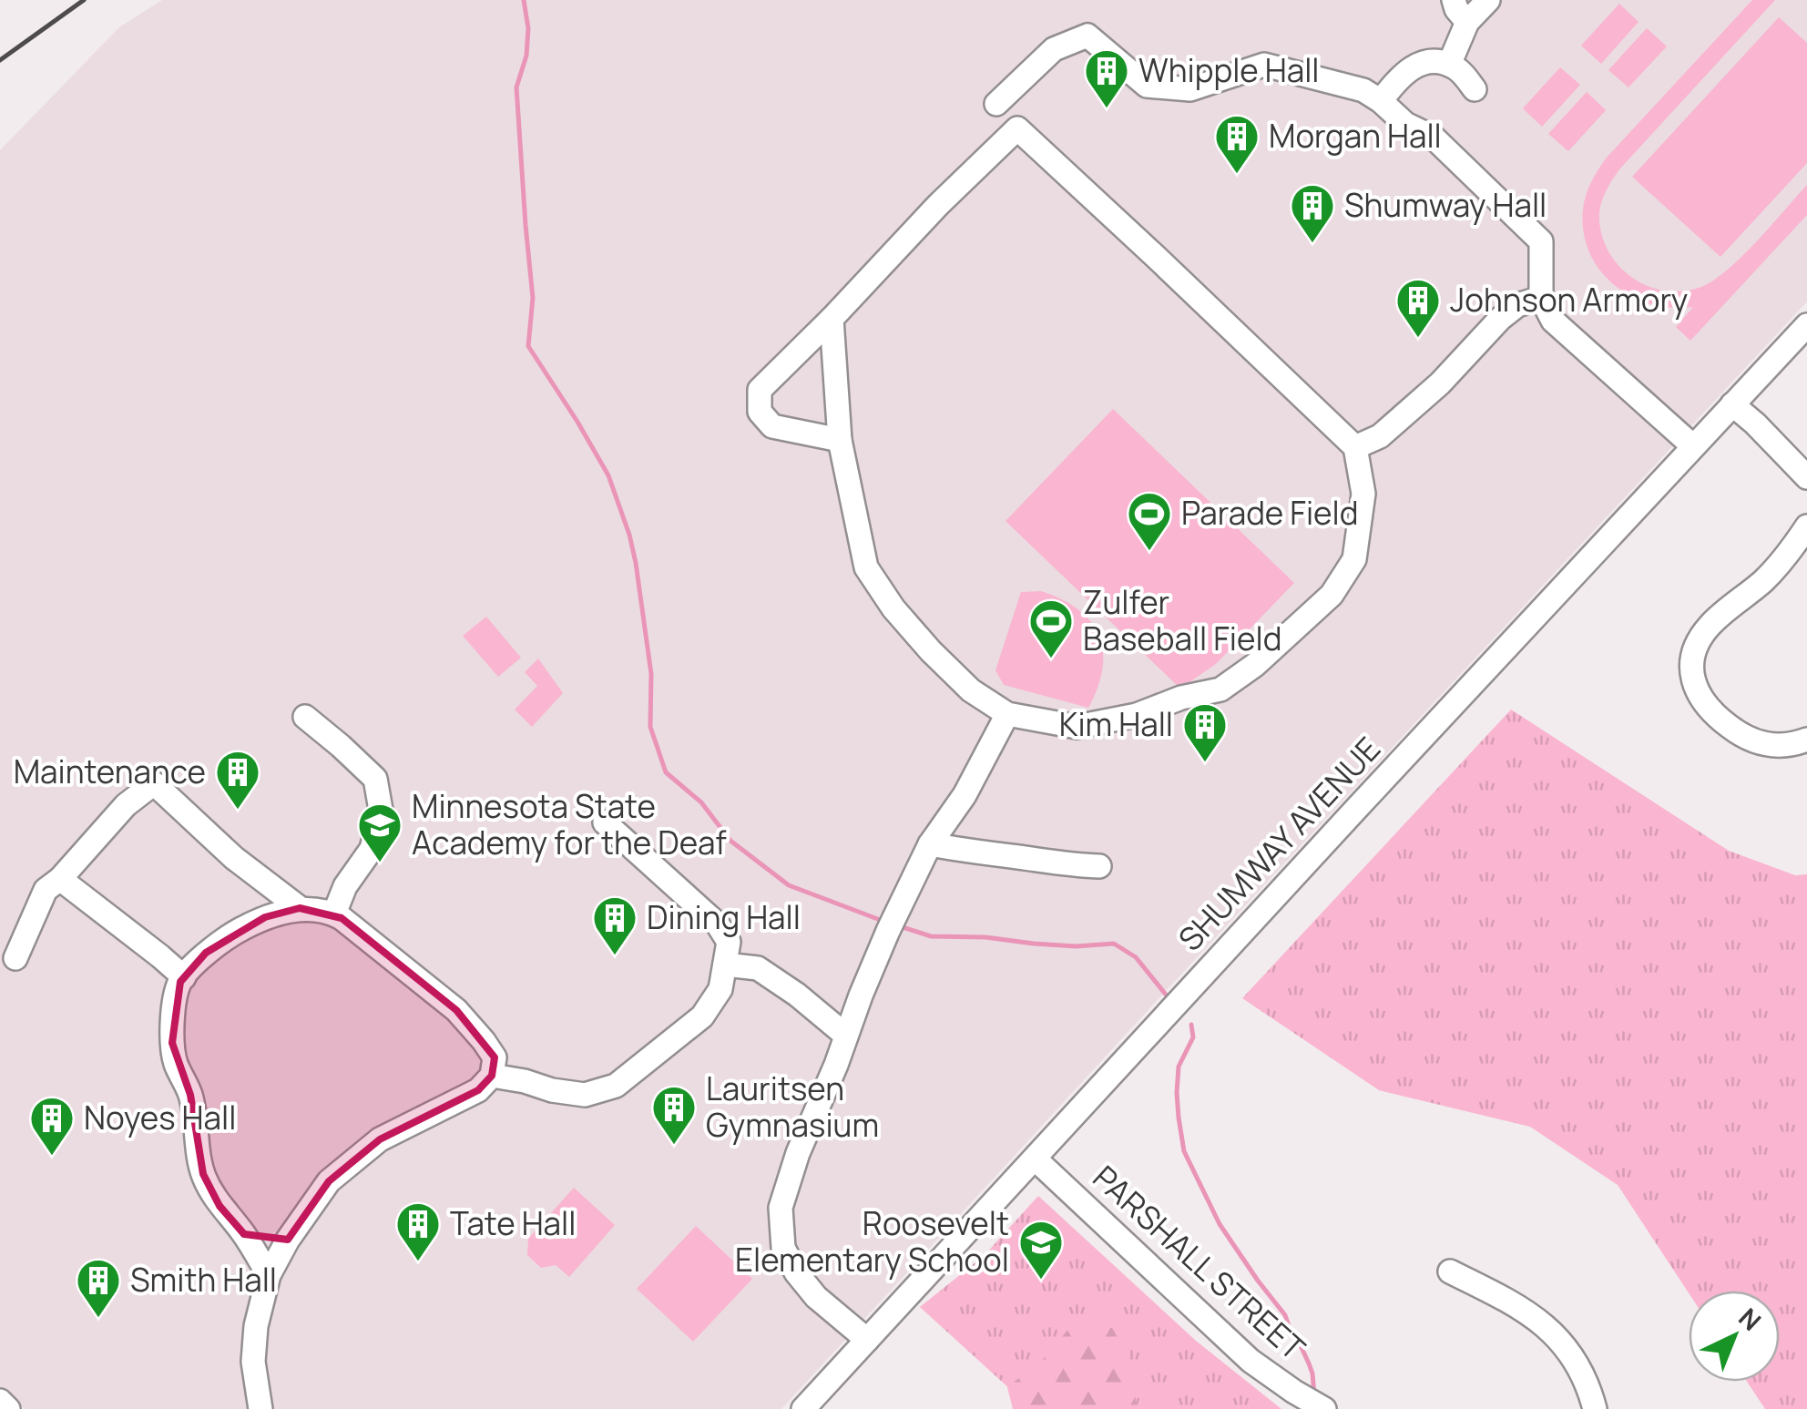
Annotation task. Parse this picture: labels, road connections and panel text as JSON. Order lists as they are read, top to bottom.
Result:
{
  "streets": {
    "street": ["SHUMWAY AVENUE", "PARSHALL STREET"]
  },
  "crossings": [
    ["SHUMWAY AVENUE", "PARSHALL STREET"]
  ],
  "places": {
    "building": [
      "Whipple Hall",
      "Morgan Hall",
      "Shumway Hall",
      "Johnson Armory",
      "Kim Hall",
      "Maintenance",
      "Dining Hall",
      "Lauritsen Gymnasium",
      "Noyes Hall",
      "Tate Hall",
      "Smith Hall"
    ],
    "sports": ["Parade Field", "Zulfer Baseball Field"],
    "school or university": ["Minnesota State Academy for the Deaf", "Roosevelt Elementary School"]
  },
  "north": "top right"
}
